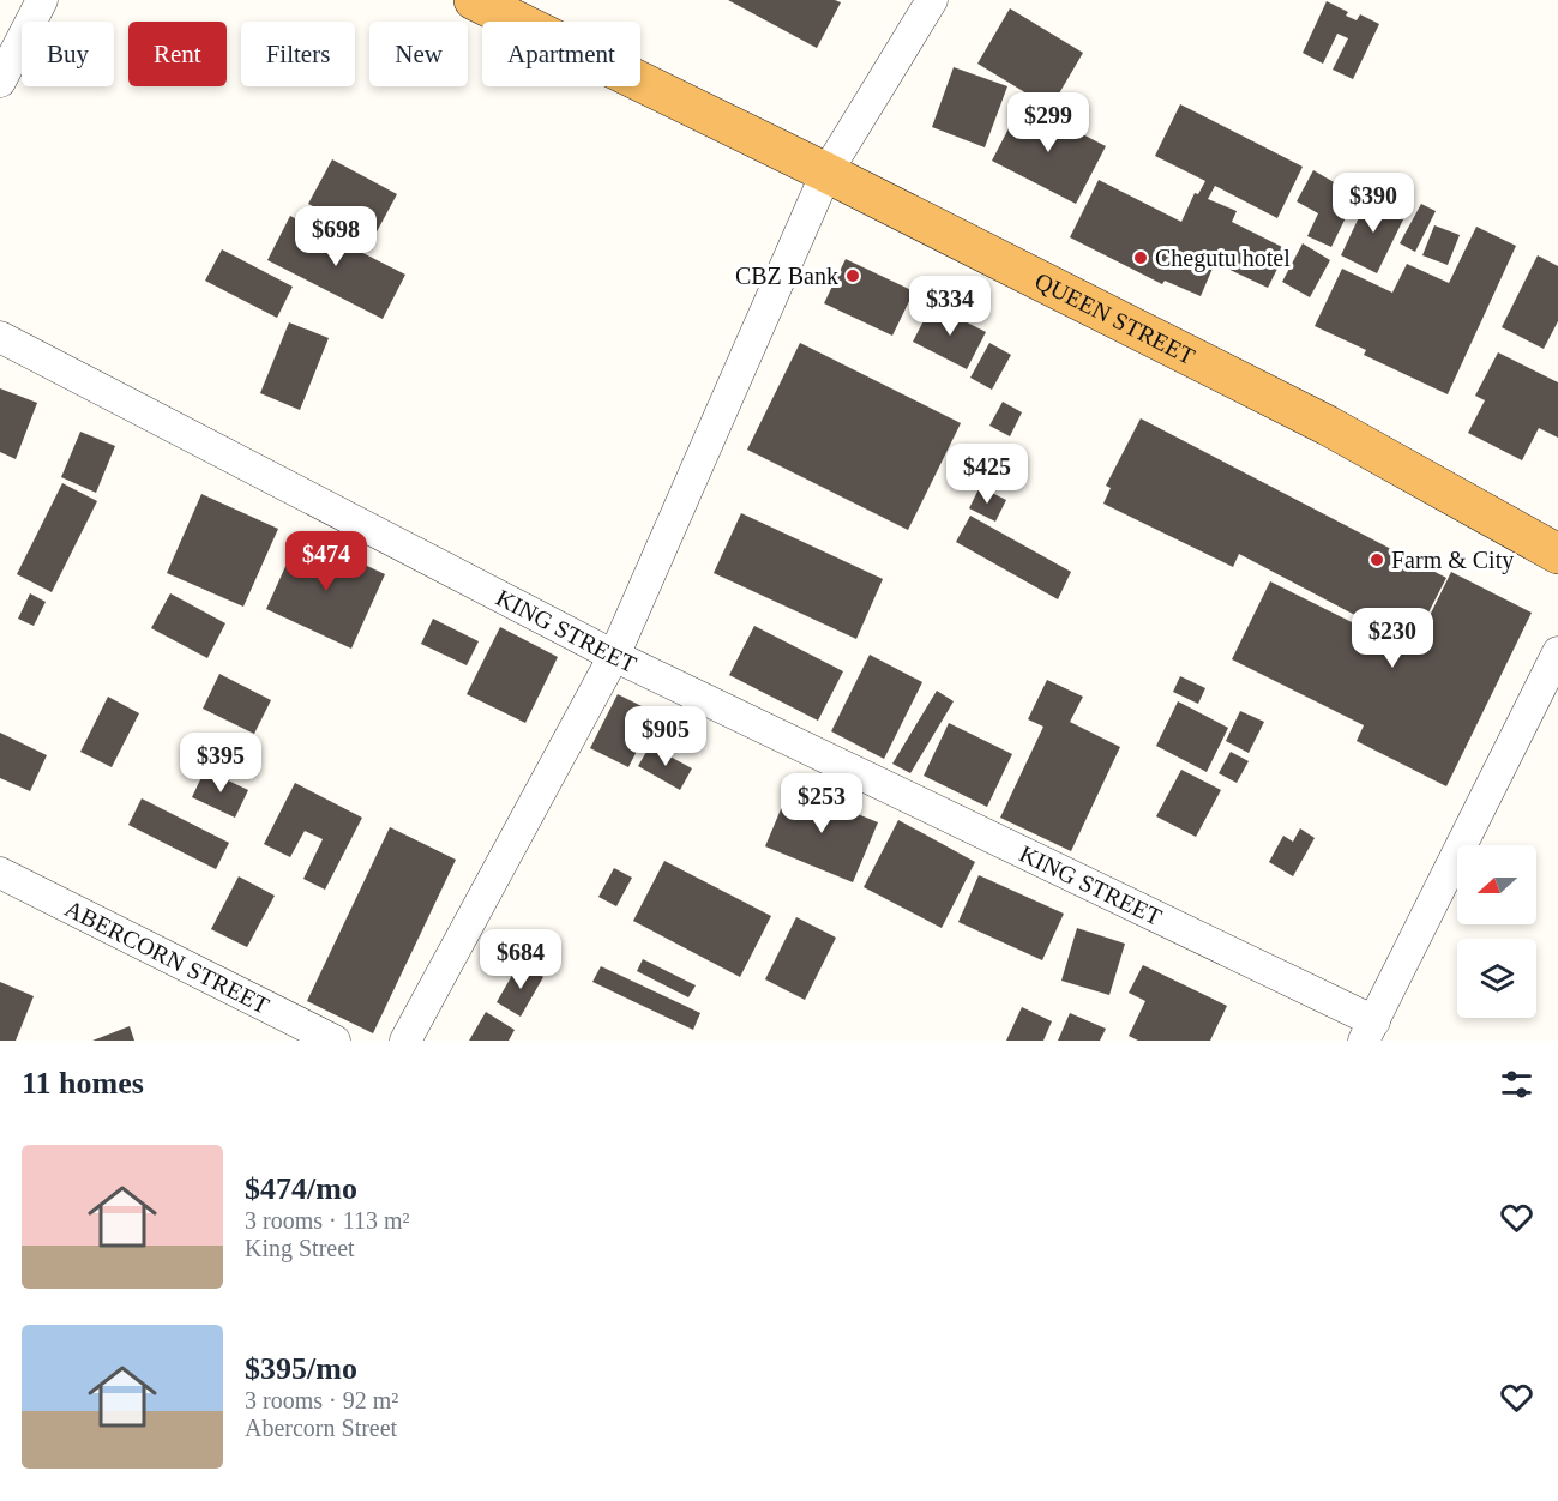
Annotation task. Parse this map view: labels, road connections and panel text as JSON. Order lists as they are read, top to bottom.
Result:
{
  "streets": {
    "highway": ["QUEEN STREET"],
    "street": ["KING STREET", "ABERCORN STREET"]
  },
  "places": ["Chegutu hotel", "CBZ Bank", "Farm & City"],
  "north": "left",
  "page": {
    "chip": [
      "Buy",
      "Rent",
      "Filters",
      "New",
      "Apartment"
    ],
    "price": [
      "$299",
      "$390",
      "$698",
      "$334",
      "$425",
      "$474",
      "$230",
      "$905",
      "$395",
      "$253",
      "$684"
    ],
    "heading": "11 homes",
    "list": [
      {
        "name": "$474/mo",
        "note": "3 rooms · 113 m² · King Street"
      },
      {
        "name": "$395/mo",
        "note": "3 rooms · 92 m² · Abercorn Street"
      }
    ]
  }
}
